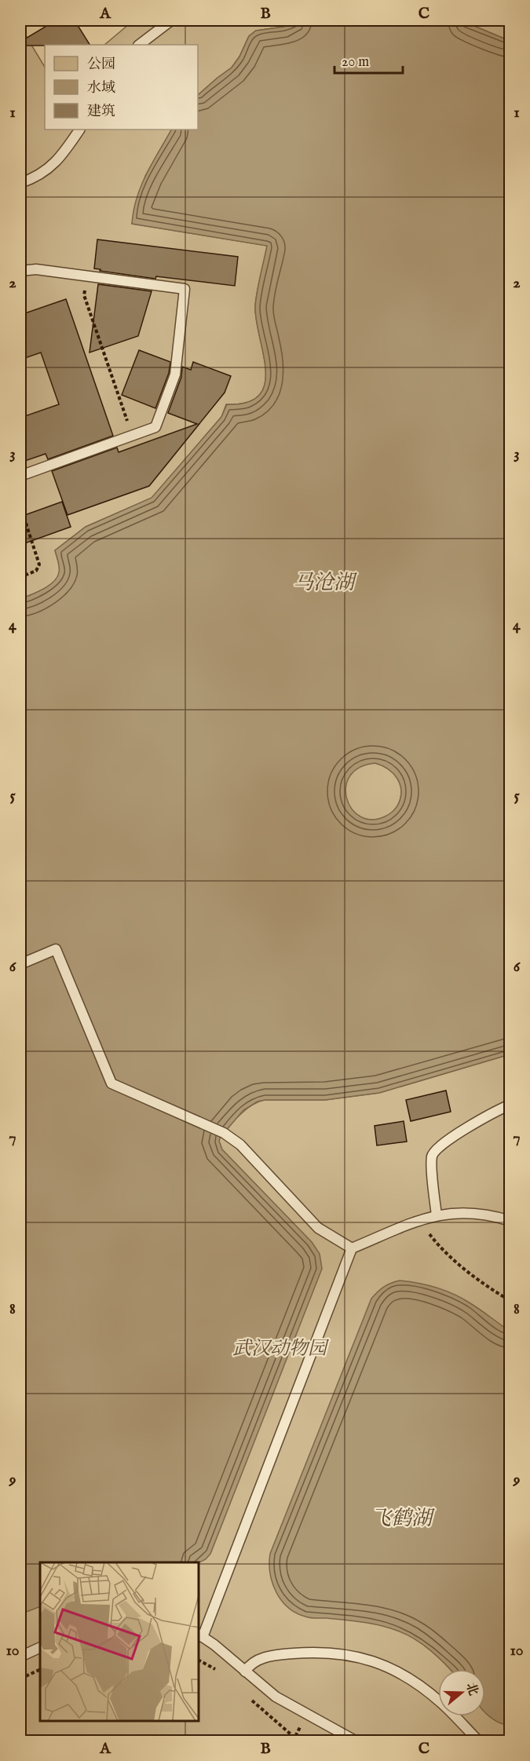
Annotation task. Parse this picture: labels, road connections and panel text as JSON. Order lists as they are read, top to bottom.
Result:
{
  "water": ["马沧湖", "飞鹤湖"],
  "parks": ["武汉动物园"],
  "legend": ["公园", "水域", "建筑"],
  "scale_bar": "20 m",
  "north": "right",
  "grid": {
    "columns": ["A", "B", "C"],
    "rows": [
      "1",
      "2",
      "3",
      "4",
      "5",
      "6",
      "7",
      "8",
      "9",
      "10"
    ]
  }
}
